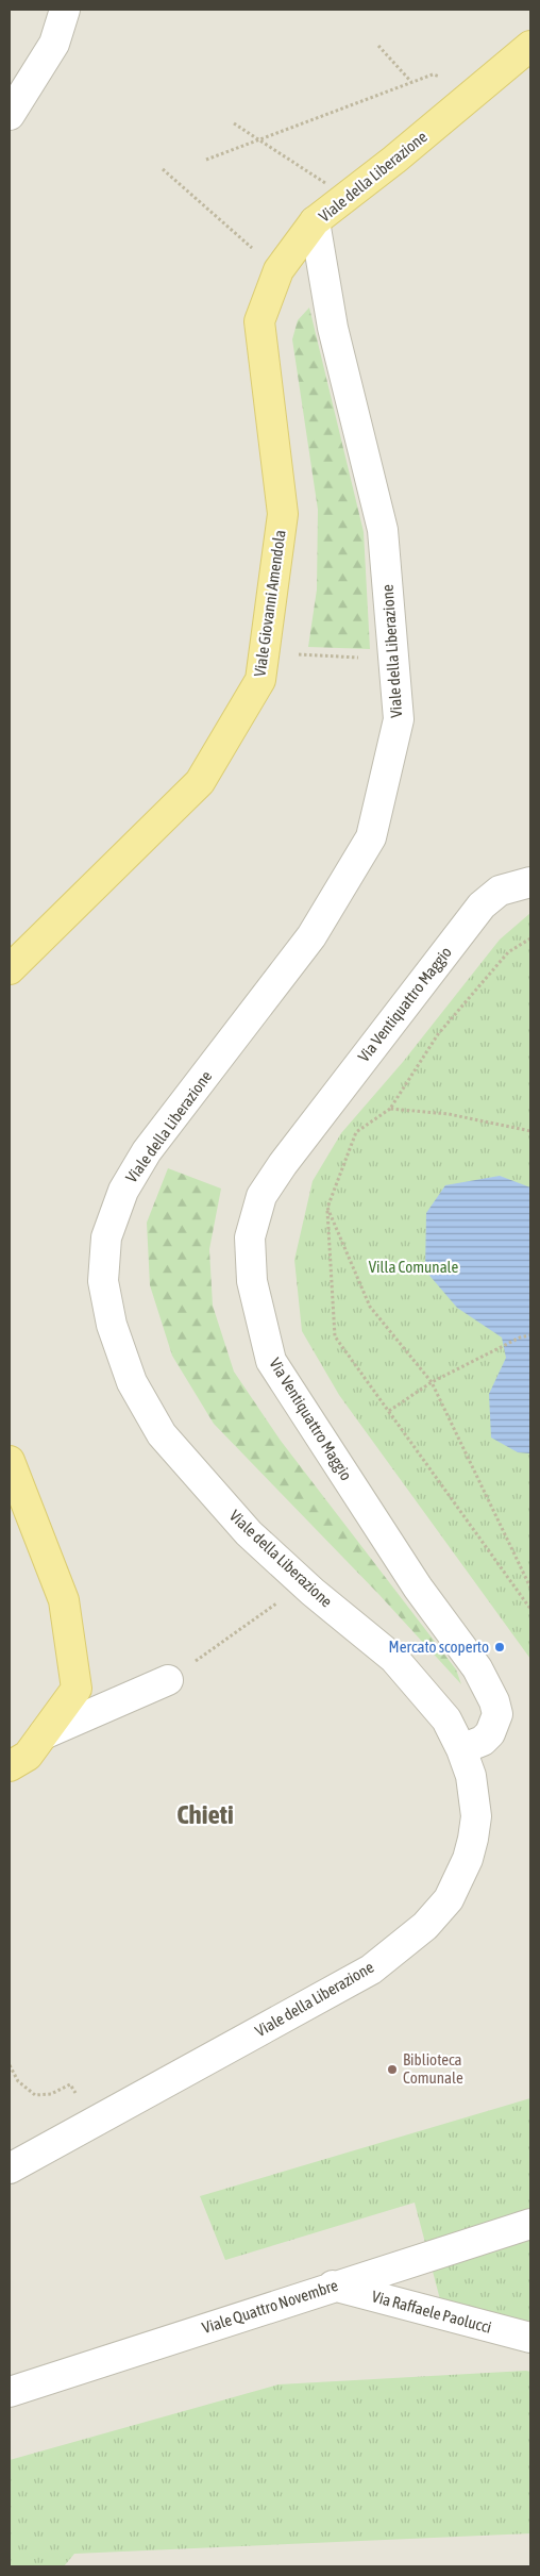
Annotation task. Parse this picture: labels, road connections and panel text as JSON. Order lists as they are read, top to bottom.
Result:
{
  "streets": {
    "main road": ["Viale della Liberazione", "Viale Giovanni Amendola"],
    "street": ["Via Ventiquattro Maggio", "Viale Quattro Novembre", "Via Raffaele Paolucci"]
  },
  "crossings": [
    ["Viale della Liberazione", "Viale Giovanni Amendola"],
    ["Viale della Liberazione", "Via Ventiquattro Maggio"],
    ["Viale Quattro Novembre", "Via Raffaele Paolucci"]
  ],
  "districts": ["Chieti"],
  "parks": ["Villa Comunale"],
  "places": ["Mercato scoperto", "Biblioteca Comunale"]
}
